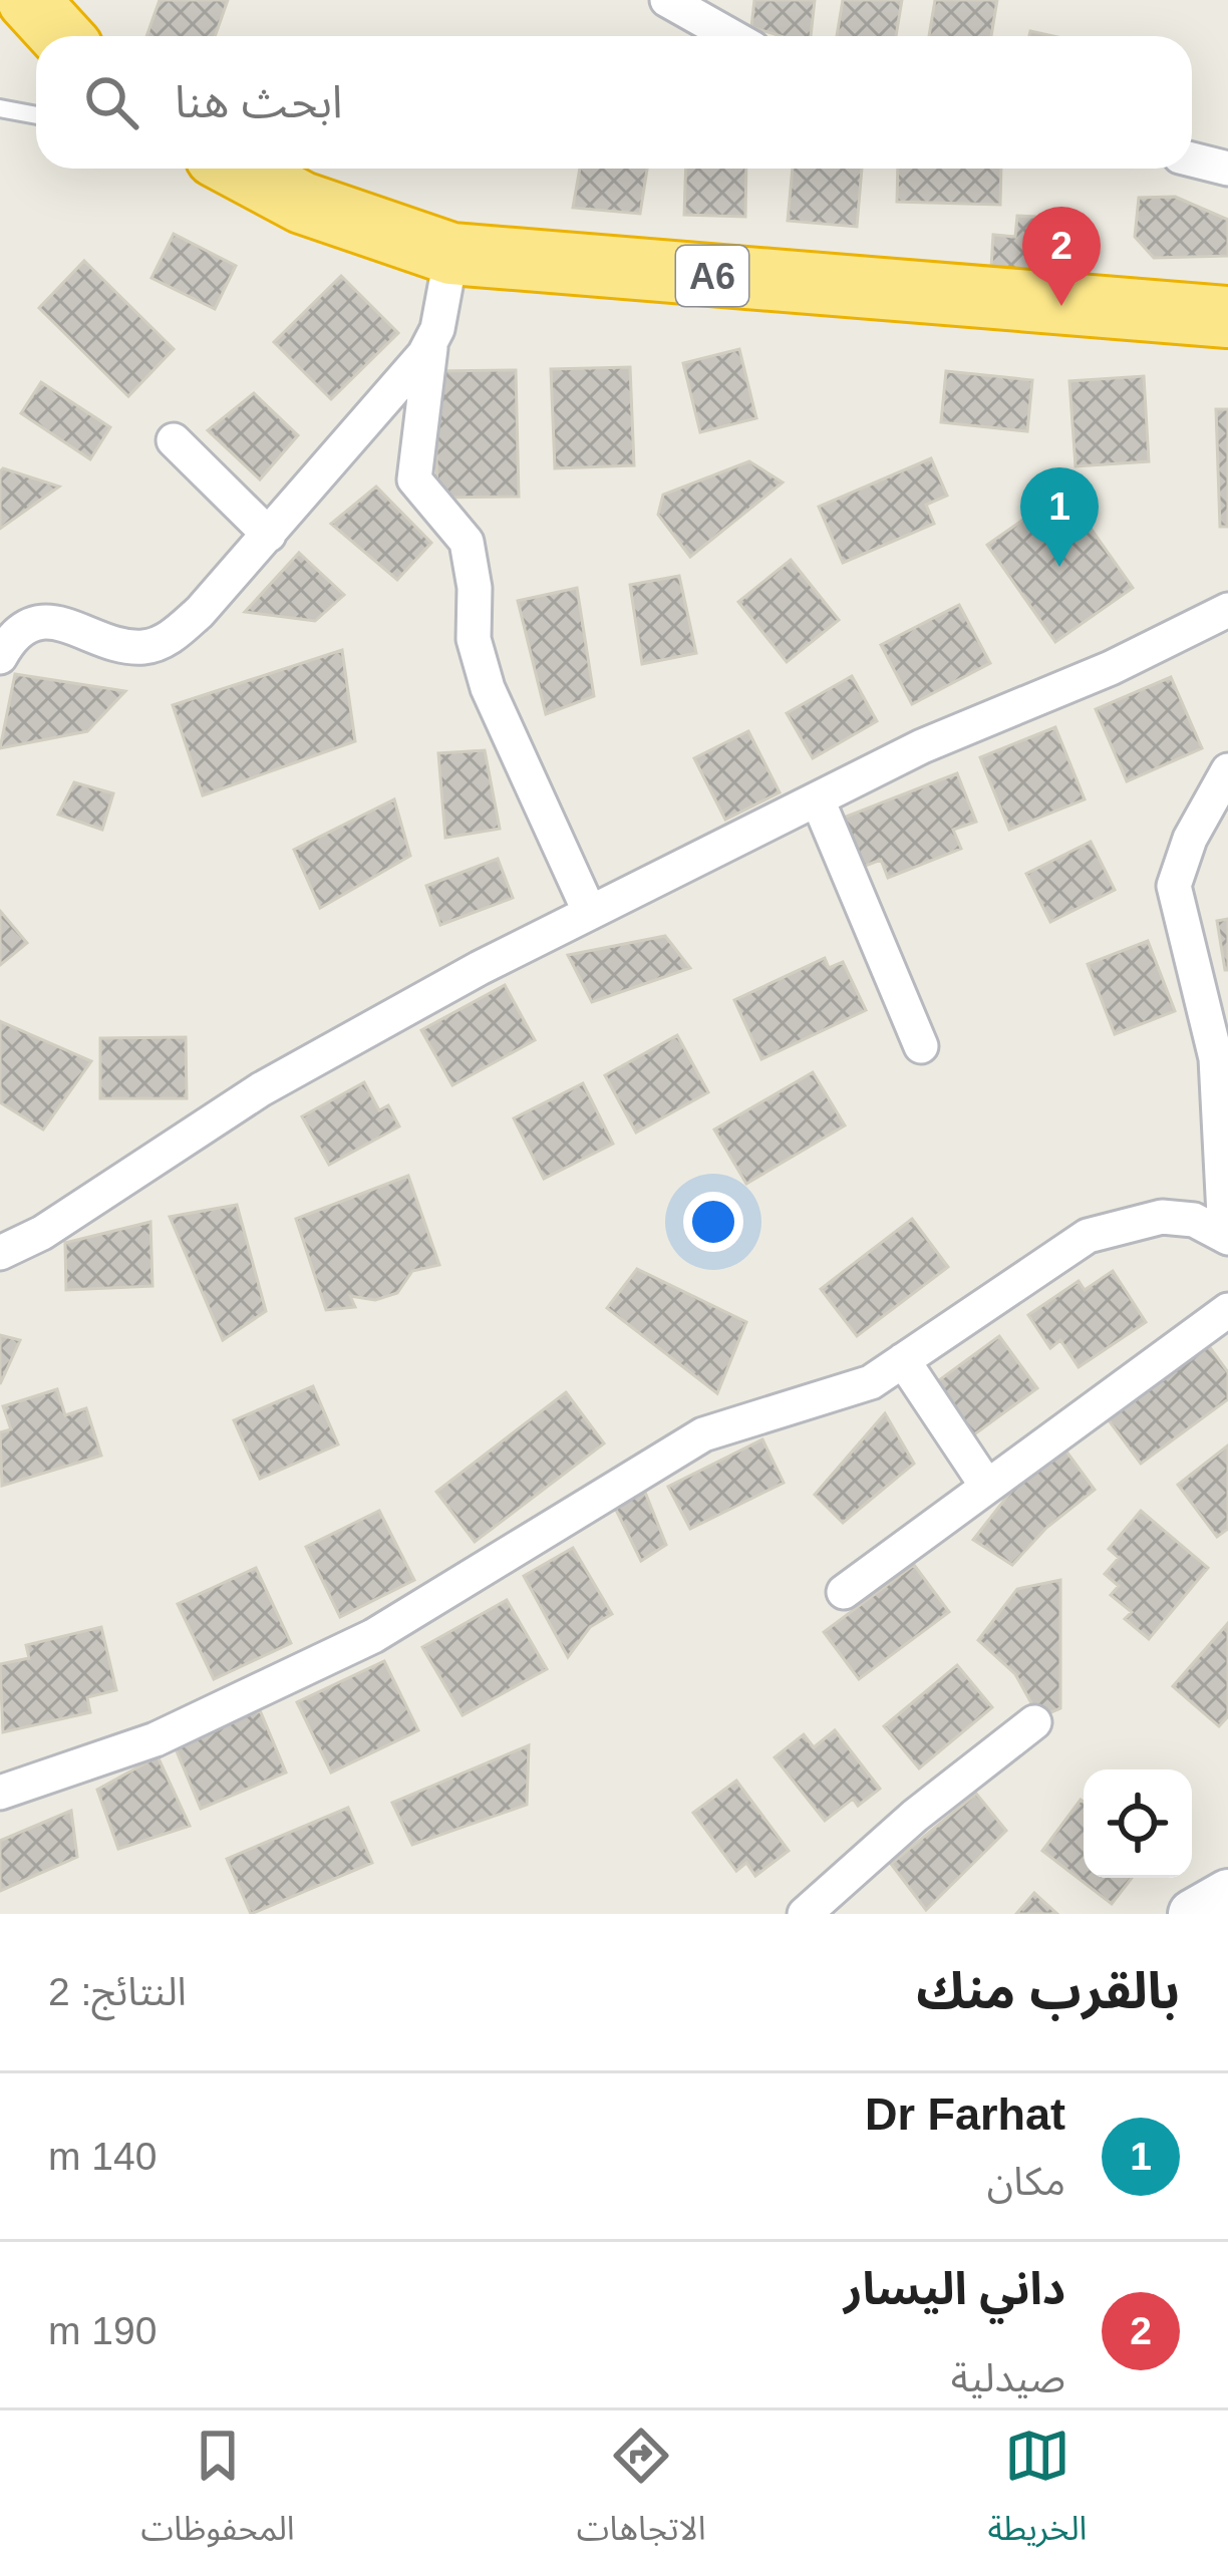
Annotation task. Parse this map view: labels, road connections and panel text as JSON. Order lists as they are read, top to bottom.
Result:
{
  "streets": {
    "highway": ["A6"]
  },
  "page": {
    "search": "ابحث هنا",
    "pins": ["2", "1"],
    "heading": ["بالقرب منك", "النتائج: 2"],
    "list": [
      {
        "mark": "1",
        "name": "Dr Farhat",
        "note": "مكان",
        "value": "140 m"
      },
      {
        "mark": "2",
        "name": "داني اليسار",
        "note": "صيدلية",
        "value": "190 m"
      }
    ],
    "nav": ["الخريطة", "الاتجاهات", "المحفوظات"]
  }
}
